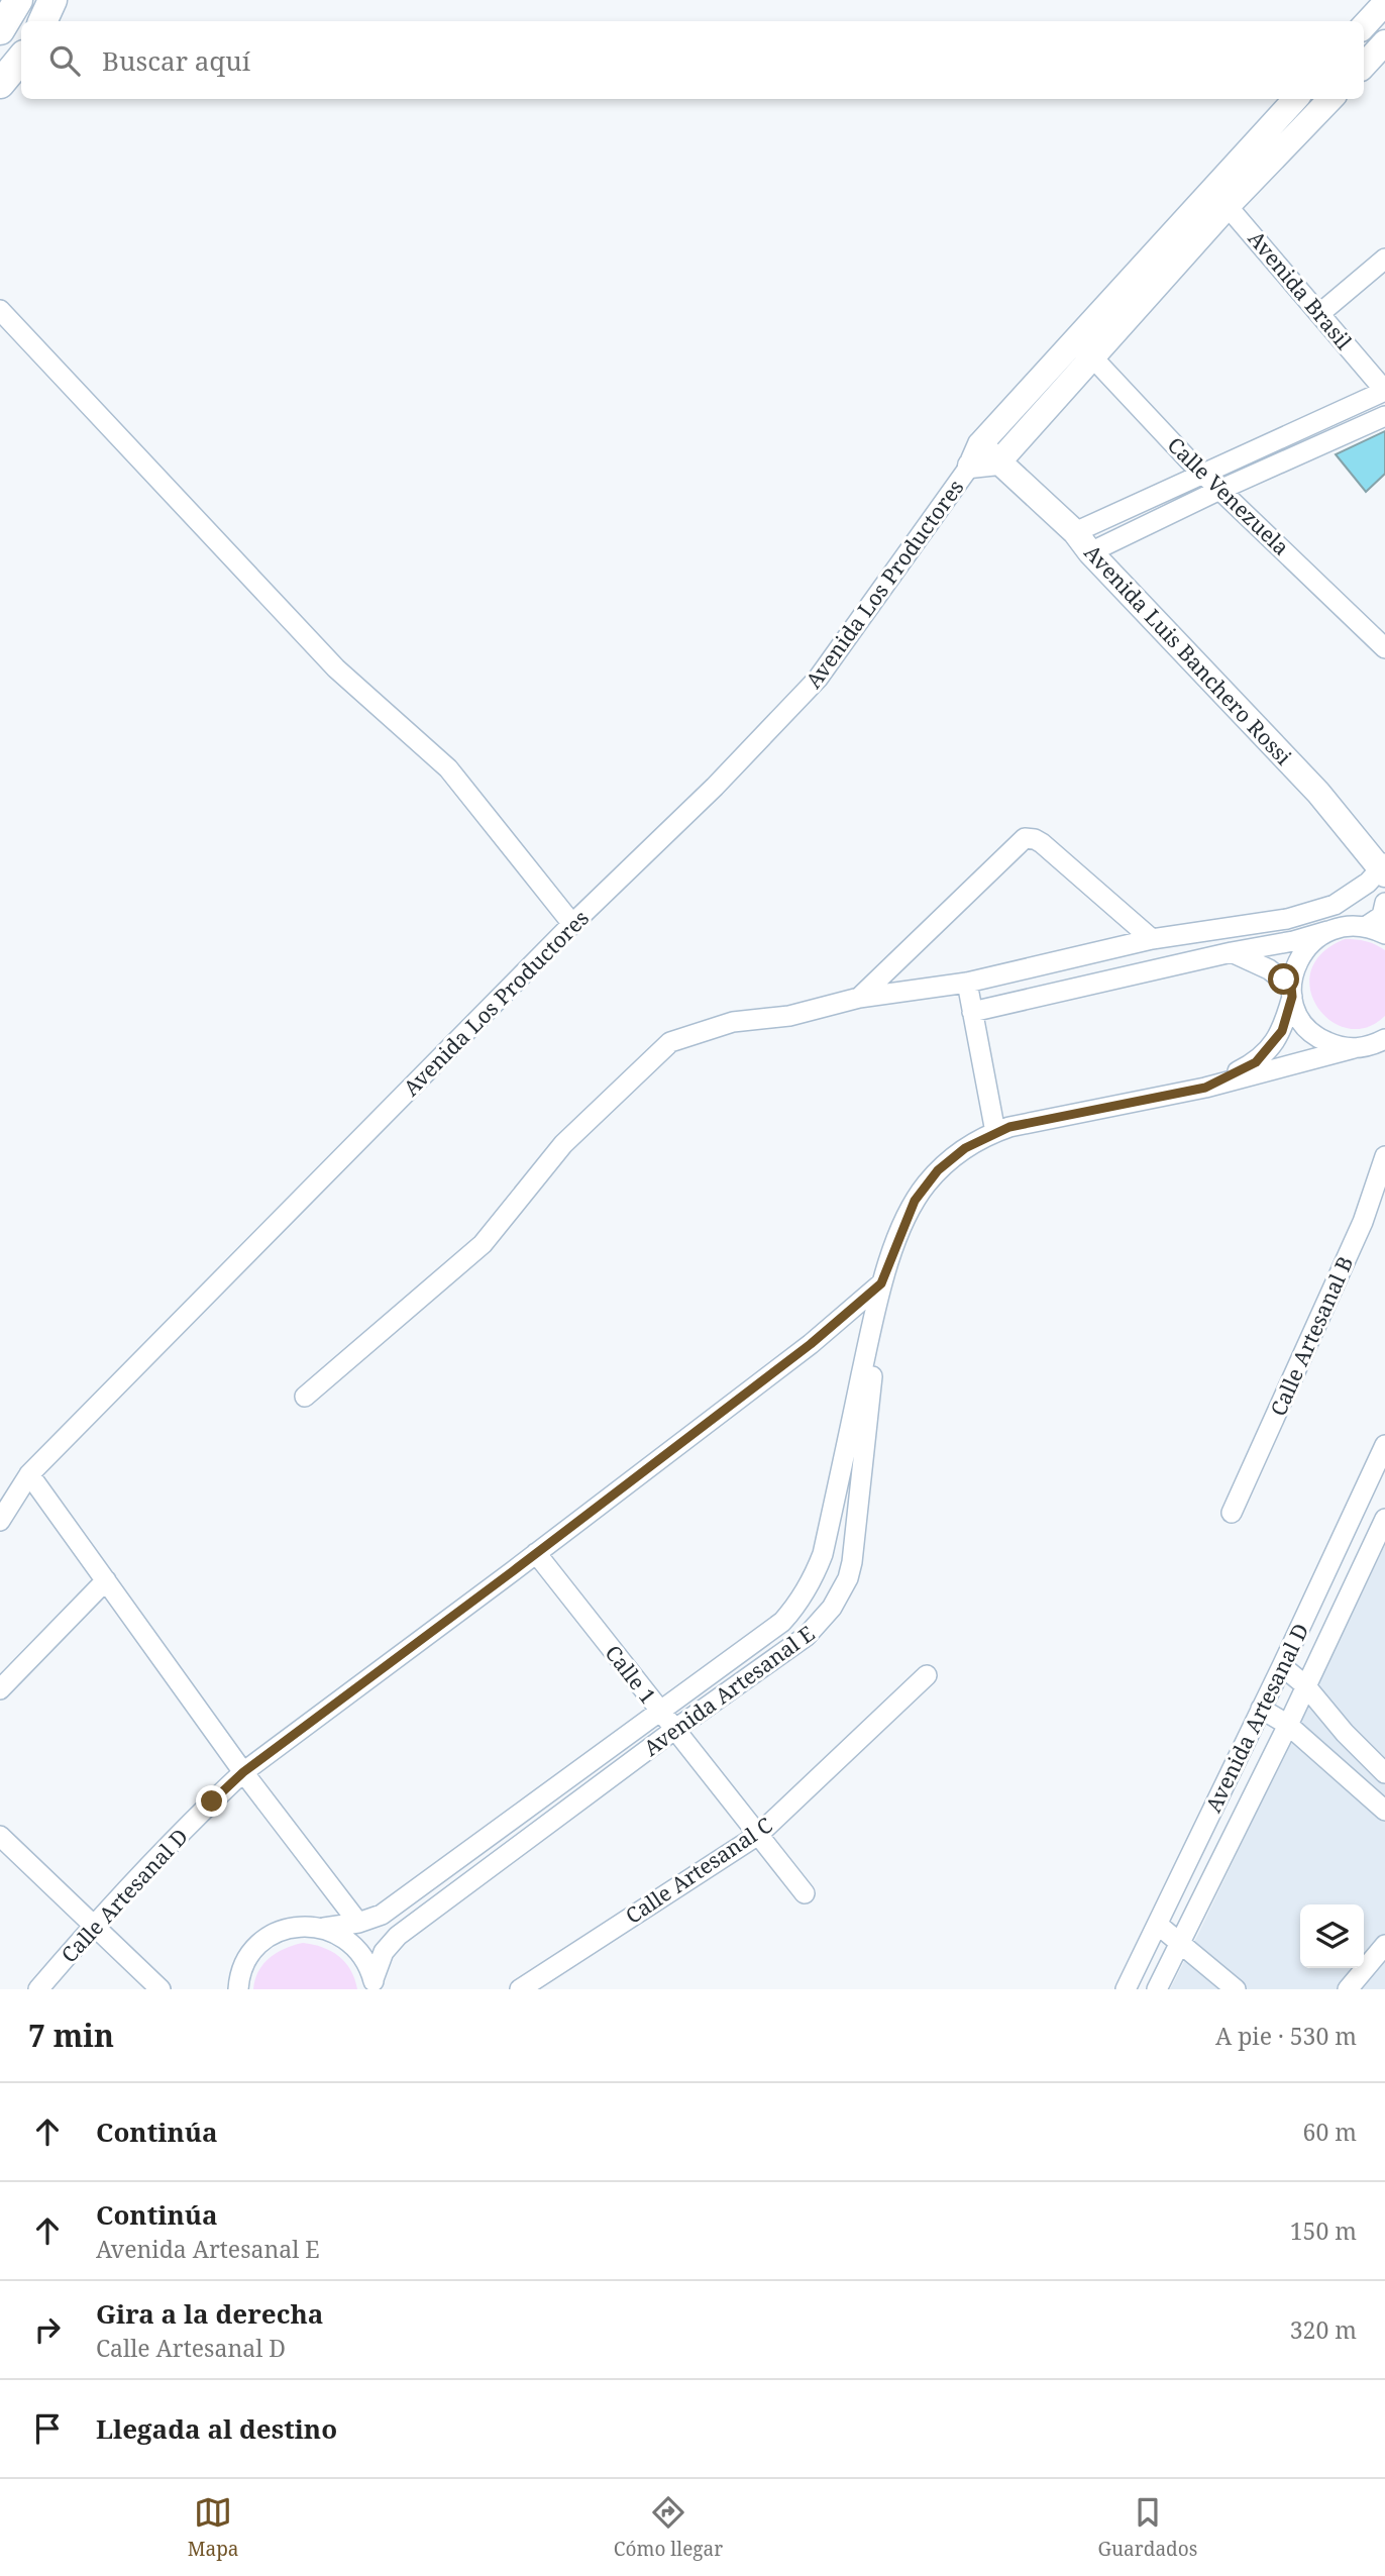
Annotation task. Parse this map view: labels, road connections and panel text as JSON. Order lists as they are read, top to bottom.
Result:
{
  "streets": {
    "street": [
      "Avenida Brasil",
      "Calle Venezuela",
      "Avenida Los Productores",
      "Avenida Luis Banchero Rossi",
      "Calle Artesanal B",
      "Calle 1",
      "Avenida Artesanal E",
      "Avenida Artesanal D",
      "Calle Artesanal C",
      "Calle Artesanal D"
    ]
  },
  "crossings": [
    ["Avenida Brasil", "Avenida Los Productores"],
    ["Calle Venezuela", "Avenida Los Productores"],
    ["Avenida Los Productores", "Avenida Luis Banchero Rossi"],
    ["Calle 1", "Avenida Artesanal E"],
    ["Calle 1", "Calle Artesanal C"],
    ["Calle 1", "Calle Artesanal D"],
    ["Avenida Artesanal E", "Calle Artesanal D"]
  ],
  "page": {
    "search": "Buscar aquí",
    "heading": ["7 min", "A pie · 530 m"],
    "list": [
      ["Continúa", "60 m"],
      ["Continúa", "Avenida Artesanal E", "150 m"],
      ["Gira a la derecha", "Calle Artesanal D", "320 m"],
      "Llegada al destino"
    ],
    "nav": ["Mapa", "Cómo llegar", "Guardados"]
  }
}
